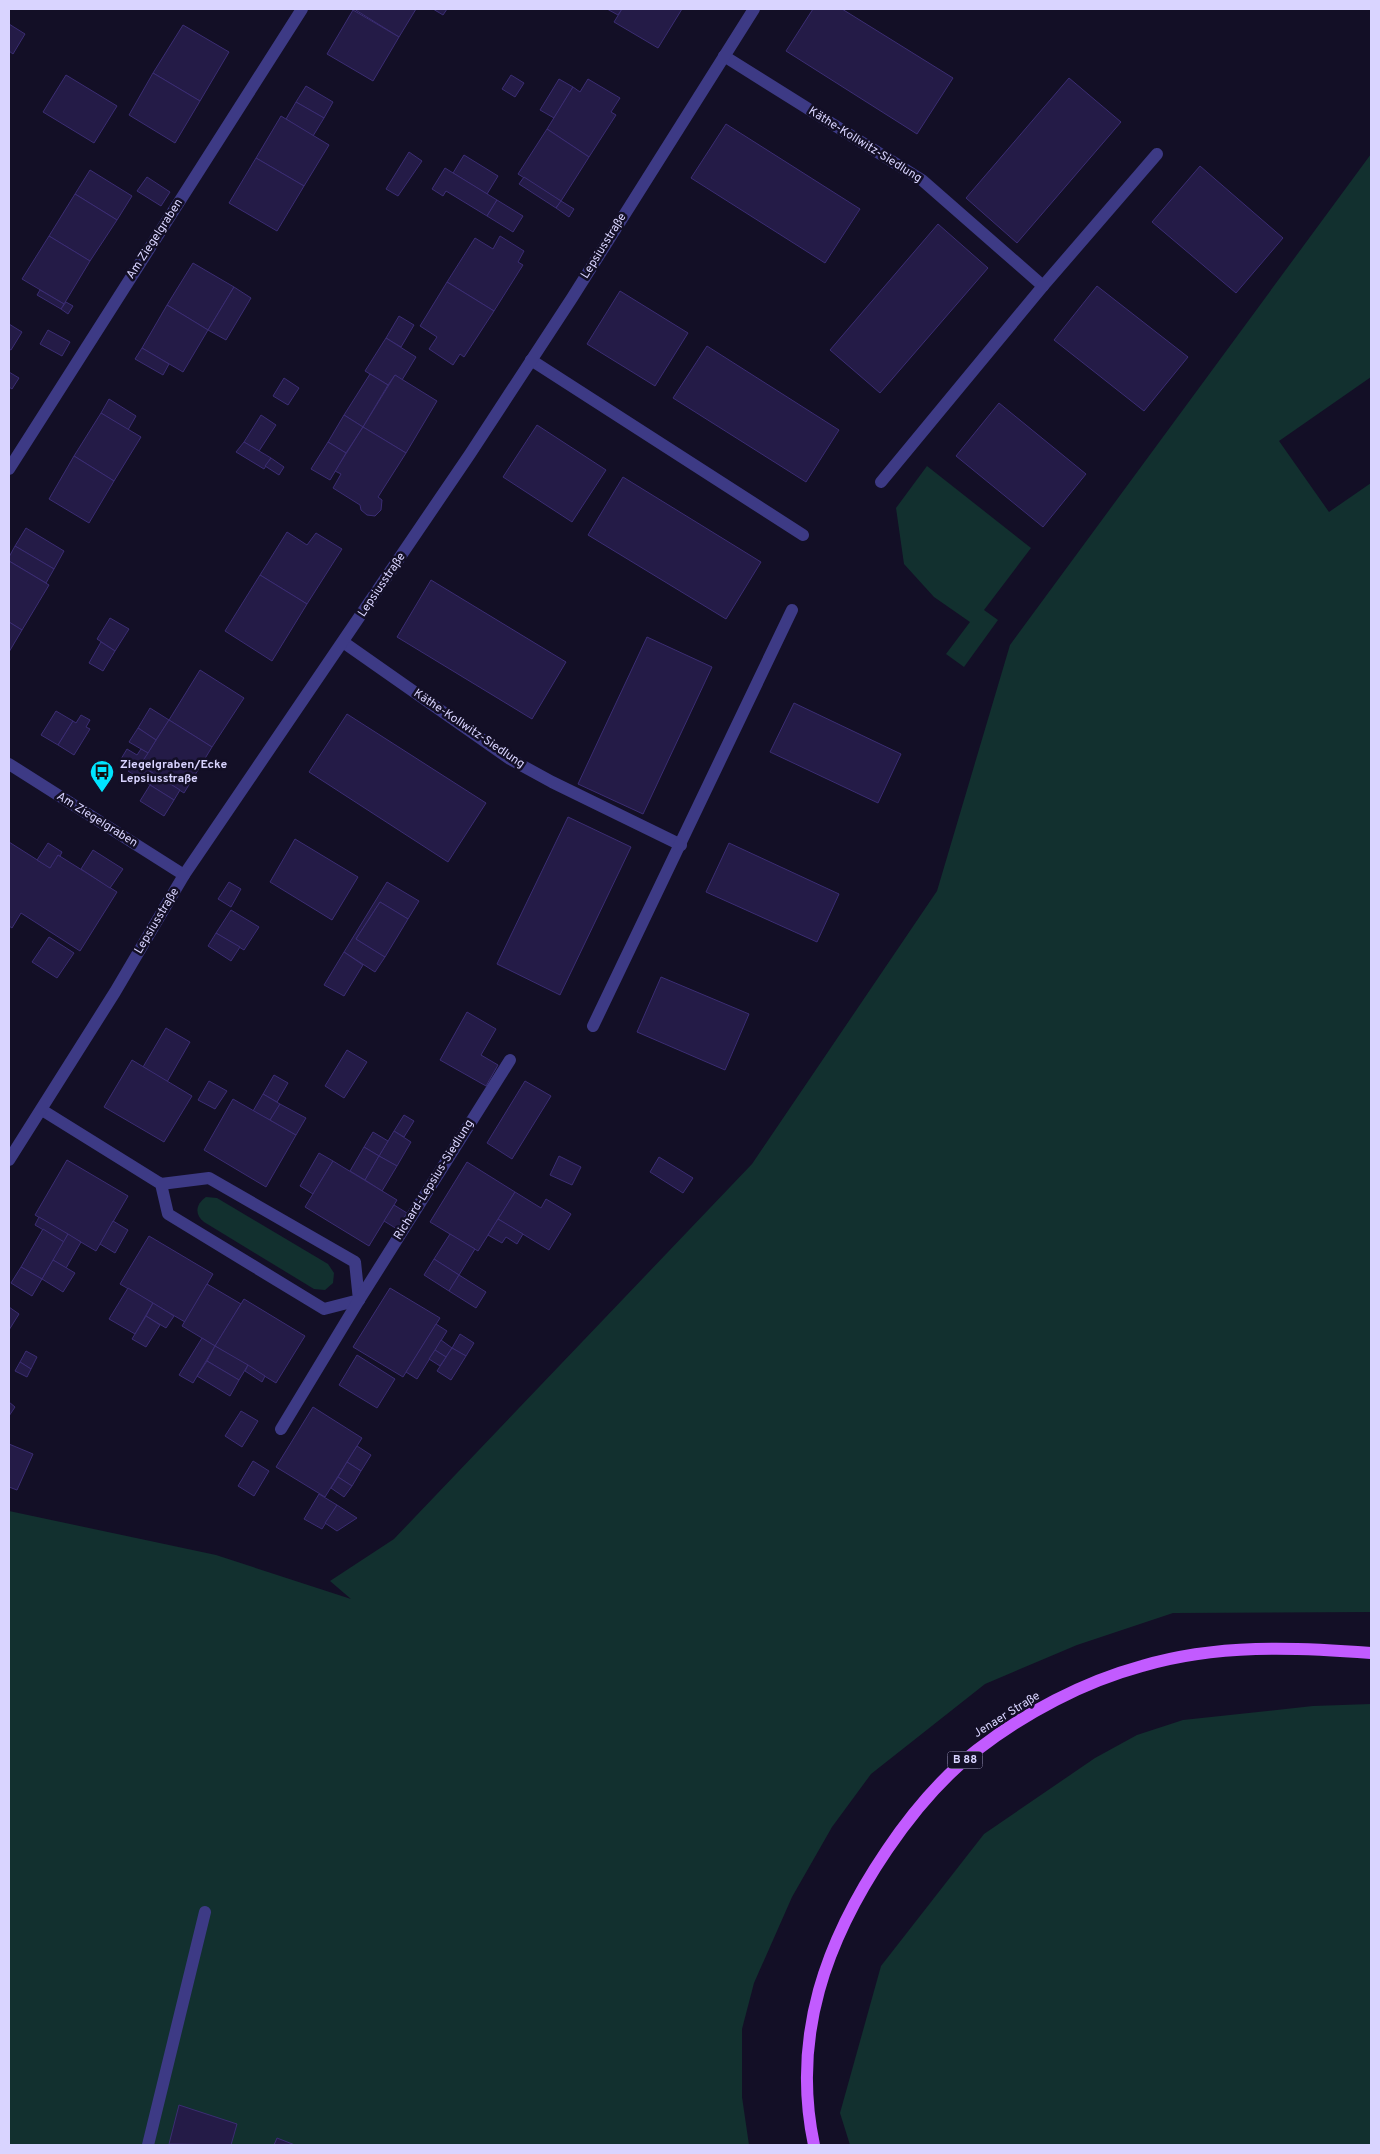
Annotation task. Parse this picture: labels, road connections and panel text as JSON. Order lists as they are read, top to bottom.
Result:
{
  "streets": {
    "main road": ["Jenaer Straße", "B 88"],
    "street": [
      "Käthe-Kollwitz-Siedlung",
      "Am Ziegelgraben",
      "Lepsiusstraße",
      "Richard-Lepsius-Siedlung"
    ]
  },
  "crossings": [
    ["Käthe-Kollwitz-Siedlung", "Lepsiusstraße"],
    ["Am Ziegelgraben", "Lepsiusstraße"]
  ],
  "places": {
    "bus stop": ["Ziegelgraben/Ecke Lepsiusstraße"]
  }
}
